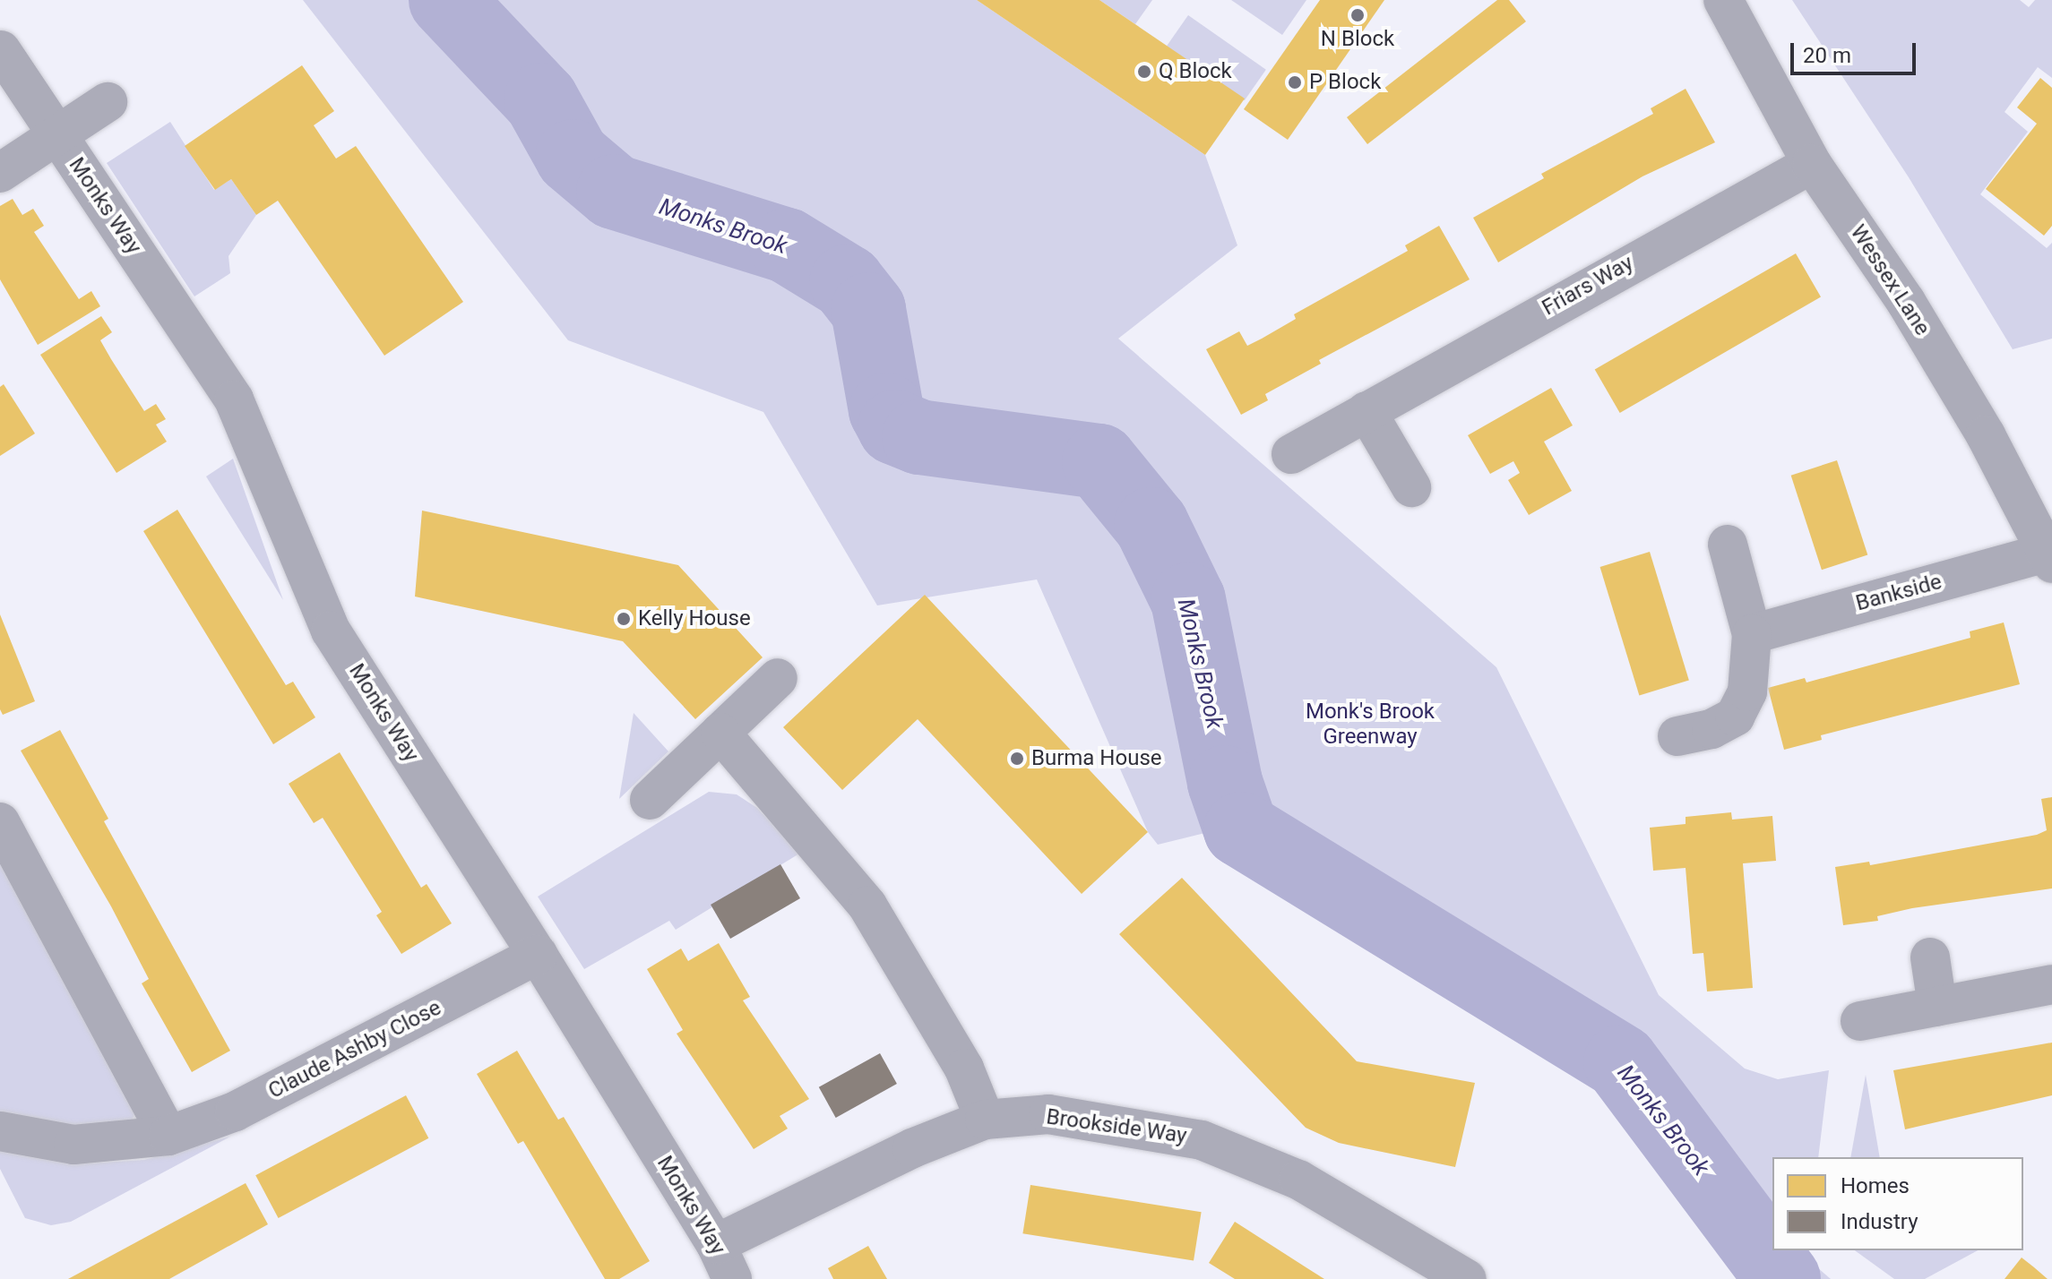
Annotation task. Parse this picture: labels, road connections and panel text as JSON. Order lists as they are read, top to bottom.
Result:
{
  "streets": {
    "street": [
      "Monks Way",
      "Wessex Lane",
      "Friars Way",
      "Bankside",
      "Claude Ashby Close",
      "Brookside Way"
    ]
  },
  "crossings": [
    ["Monks Way", "Claude Ashby Close"],
    ["Monks Way", "Brookside Way"],
    ["Wessex Lane", "Friars Way"],
    ["Wessex Lane", "Bankside"]
  ],
  "water": ["Monks Brook"],
  "parks": ["Monk's Brook Greenway"],
  "places": [
    "N Block",
    "Q Block",
    "P Block",
    "Kelly House",
    "Burma House"
  ],
  "legend": ["Homes", "Industry"],
  "scale_bar": "20 m"
}
